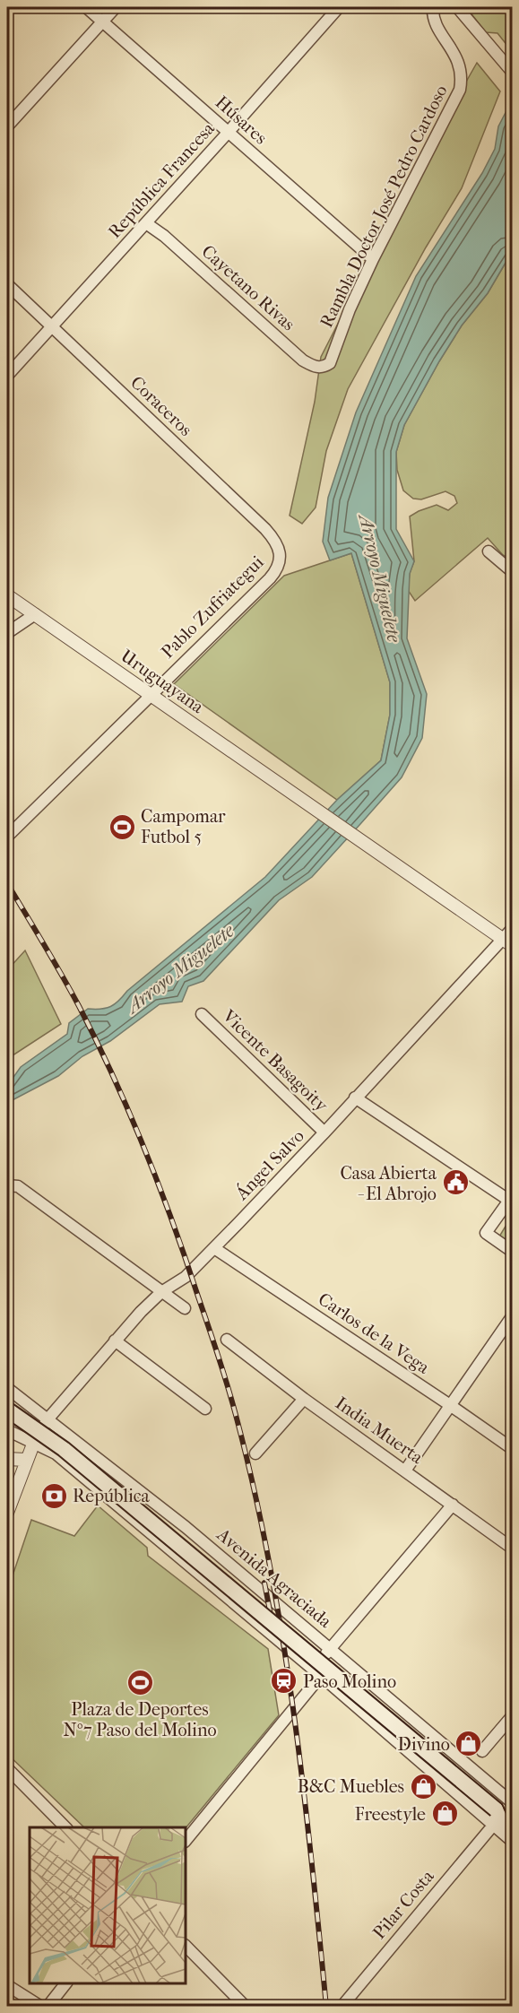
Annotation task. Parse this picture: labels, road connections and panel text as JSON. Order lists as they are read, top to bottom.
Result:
{
  "streets": {
    "main road": ["Avenida Agraciada"],
    "street": [
      "Húsares",
      "República Francesa",
      "Rambla Doctor José Pedro Cardoso",
      "Cayetano Rivas",
      "Coraceros",
      "Pablo Zufriategui",
      "Uruguayana",
      "Vicente Basagoity",
      "Ángel Salvo",
      "Carlos de la Vega",
      "India Muerta",
      "Pilar Costa"
    ]
  },
  "crossings": [
    ["Húsares", "República Francesa"],
    ["Húsares", "Rambla Doctor José Pedro Cardoso"],
    ["República Francesa", "Cayetano Rivas"],
    ["República Francesa", "Coraceros"],
    ["Rambla Doctor José Pedro Cardoso", "Cayetano Rivas"],
    ["Coraceros", "Pablo Zufriategui"],
    ["Pablo Zufriategui", "Uruguayana"],
    ["Uruguayana", "Ángel Salvo"],
    ["Vicente Basagoity", "Ángel Salvo"],
    ["Ángel Salvo", "Carlos de la Vega"],
    ["Ángel Salvo", "Avenida Agraciada"]
  ],
  "water": ["Arroyo Miguelete"],
  "places": {
    "sports": ["Campomar Futbol 5", "Plaza de Deportes Nº7 Paso del Molino"],
    "public building": ["Casa Abierta - El Abrojo"],
    "bank": ["República"],
    "station": ["Paso Molino"],
    "shop": ["Divino", "B&C Muebles", "Freestyle"]
  }
}
